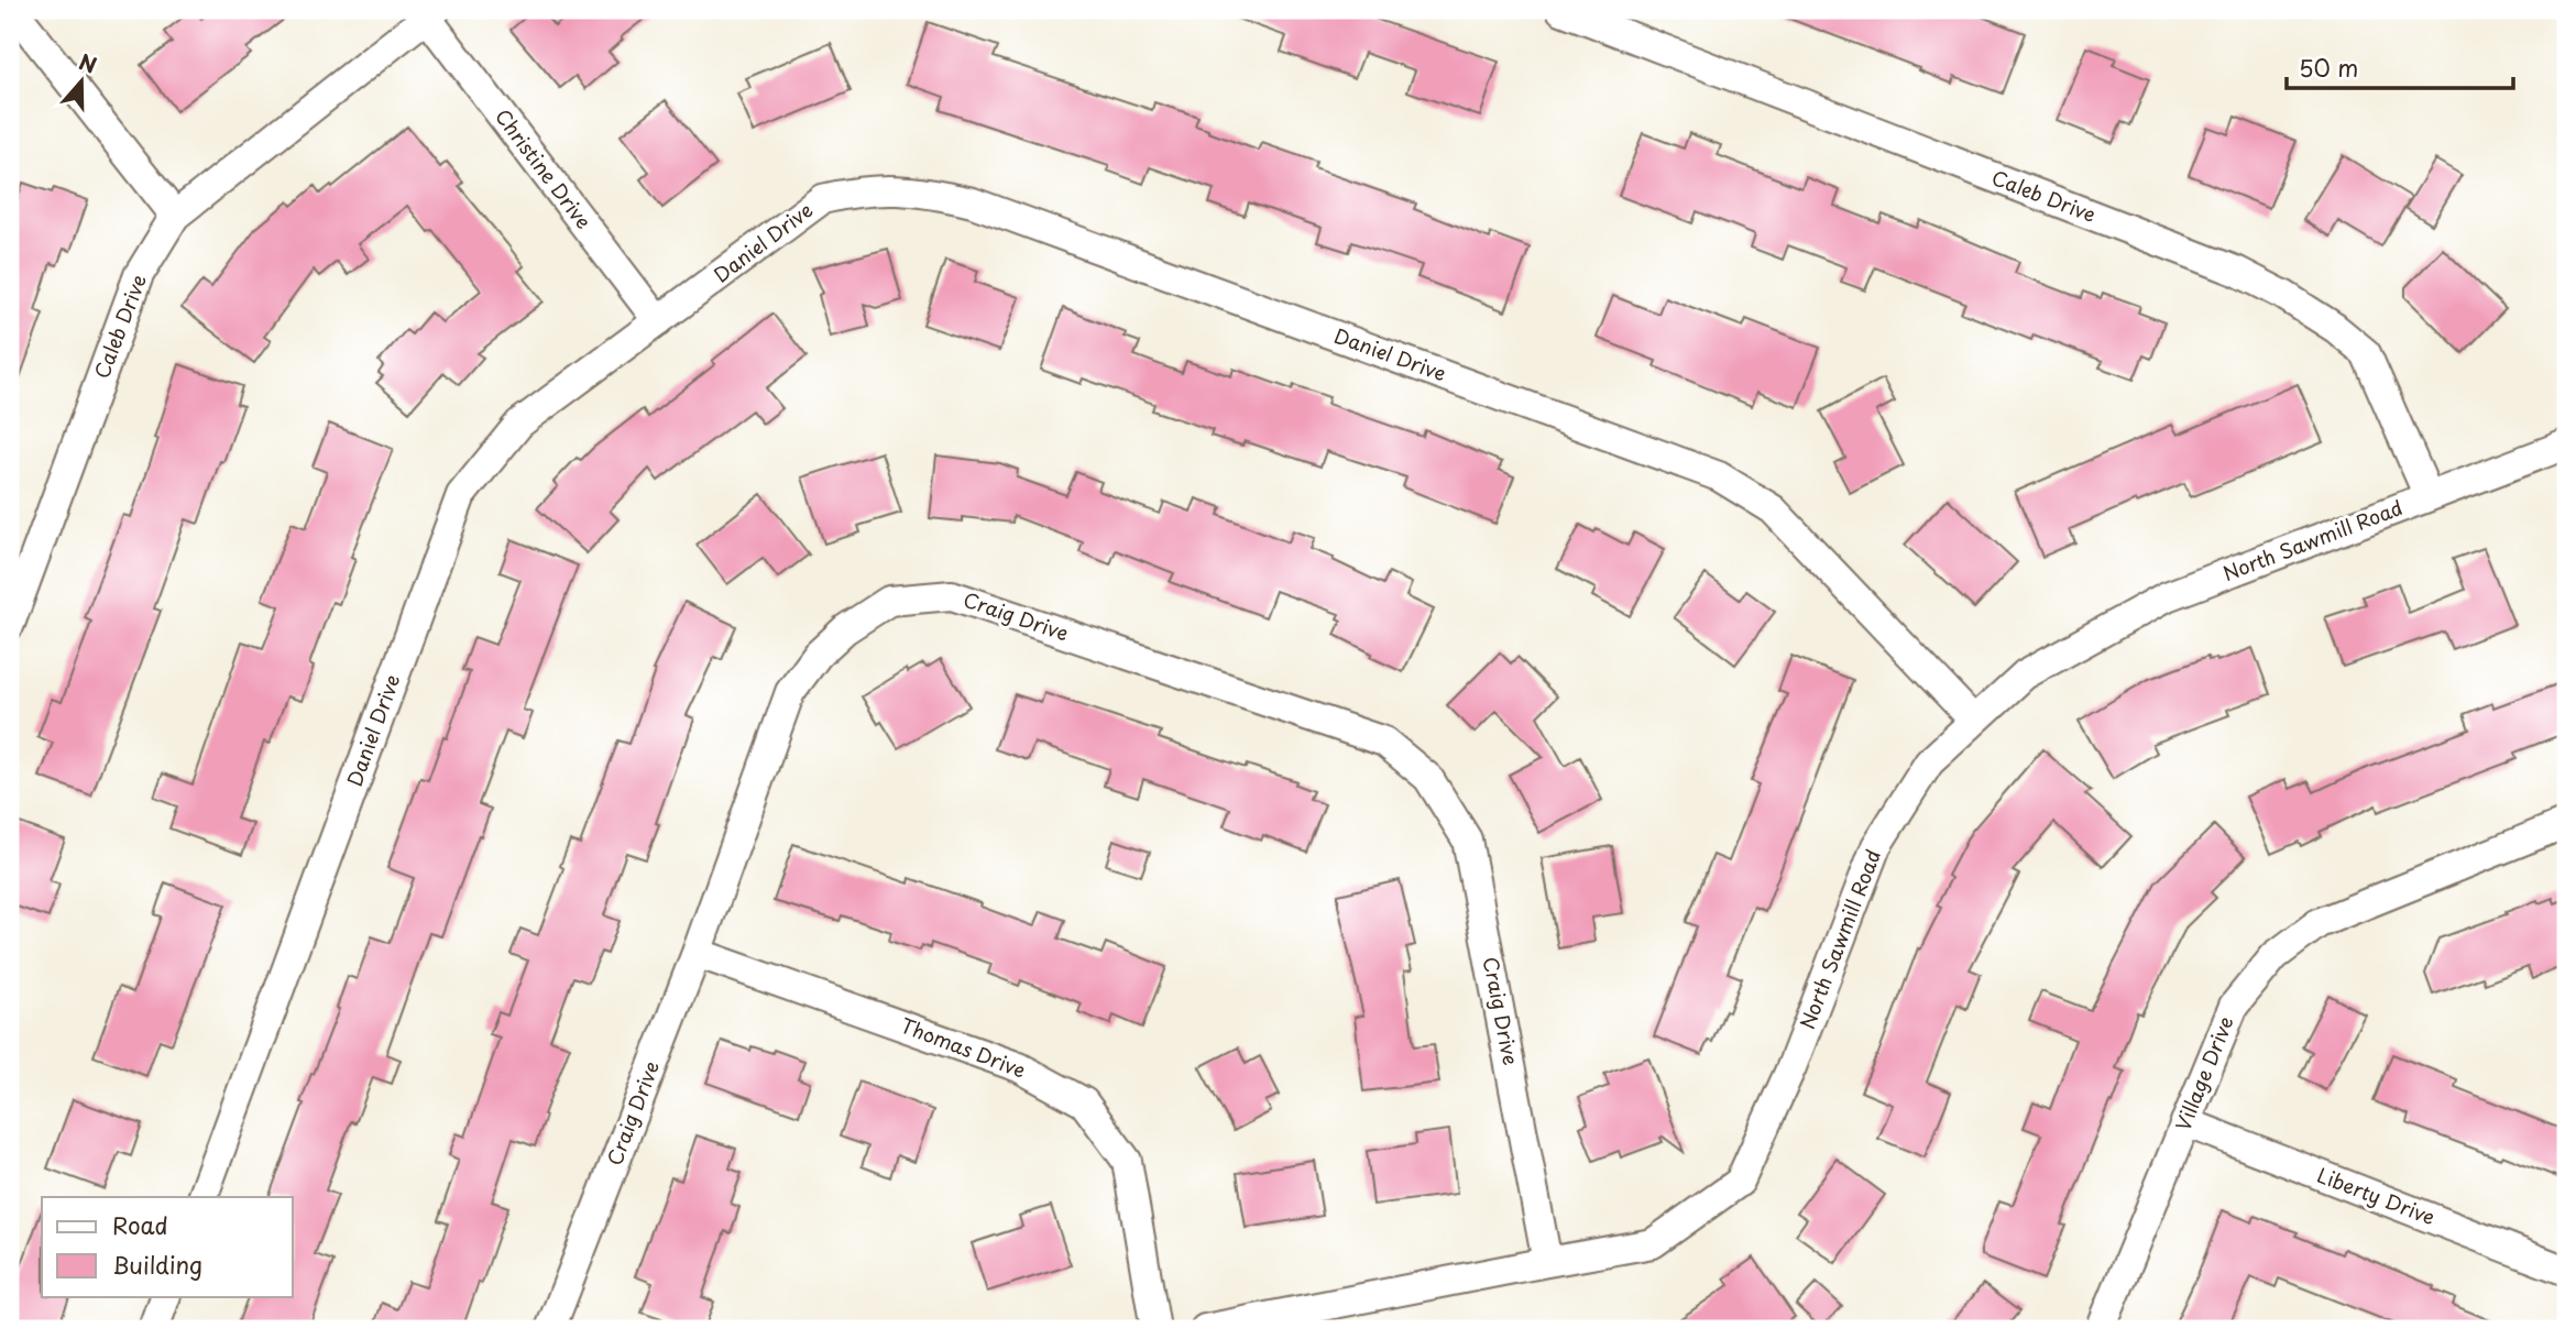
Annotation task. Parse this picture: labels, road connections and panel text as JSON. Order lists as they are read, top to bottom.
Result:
{
  "streets": {
    "street": [
      "Christine Drive",
      "Caleb Drive",
      "Daniel Drive",
      "North Sawmill Road",
      "Craig Drive",
      "Thomas Drive",
      "Village Drive",
      "Liberty Drive"
    ]
  },
  "crossings": [
    ["Christine Drive", "Caleb Drive"],
    ["Christine Drive", "Daniel Drive"],
    ["Caleb Drive", "North Sawmill Road"],
    ["Daniel Drive", "North Sawmill Road"],
    ["North Sawmill Road", "Craig Drive"],
    ["Craig Drive", "Thomas Drive"],
    ["Village Drive", "Liberty Drive"]
  ],
  "legend": ["Road", "Building"],
  "scale_bar": "50 m",
  "north": "top"
}
